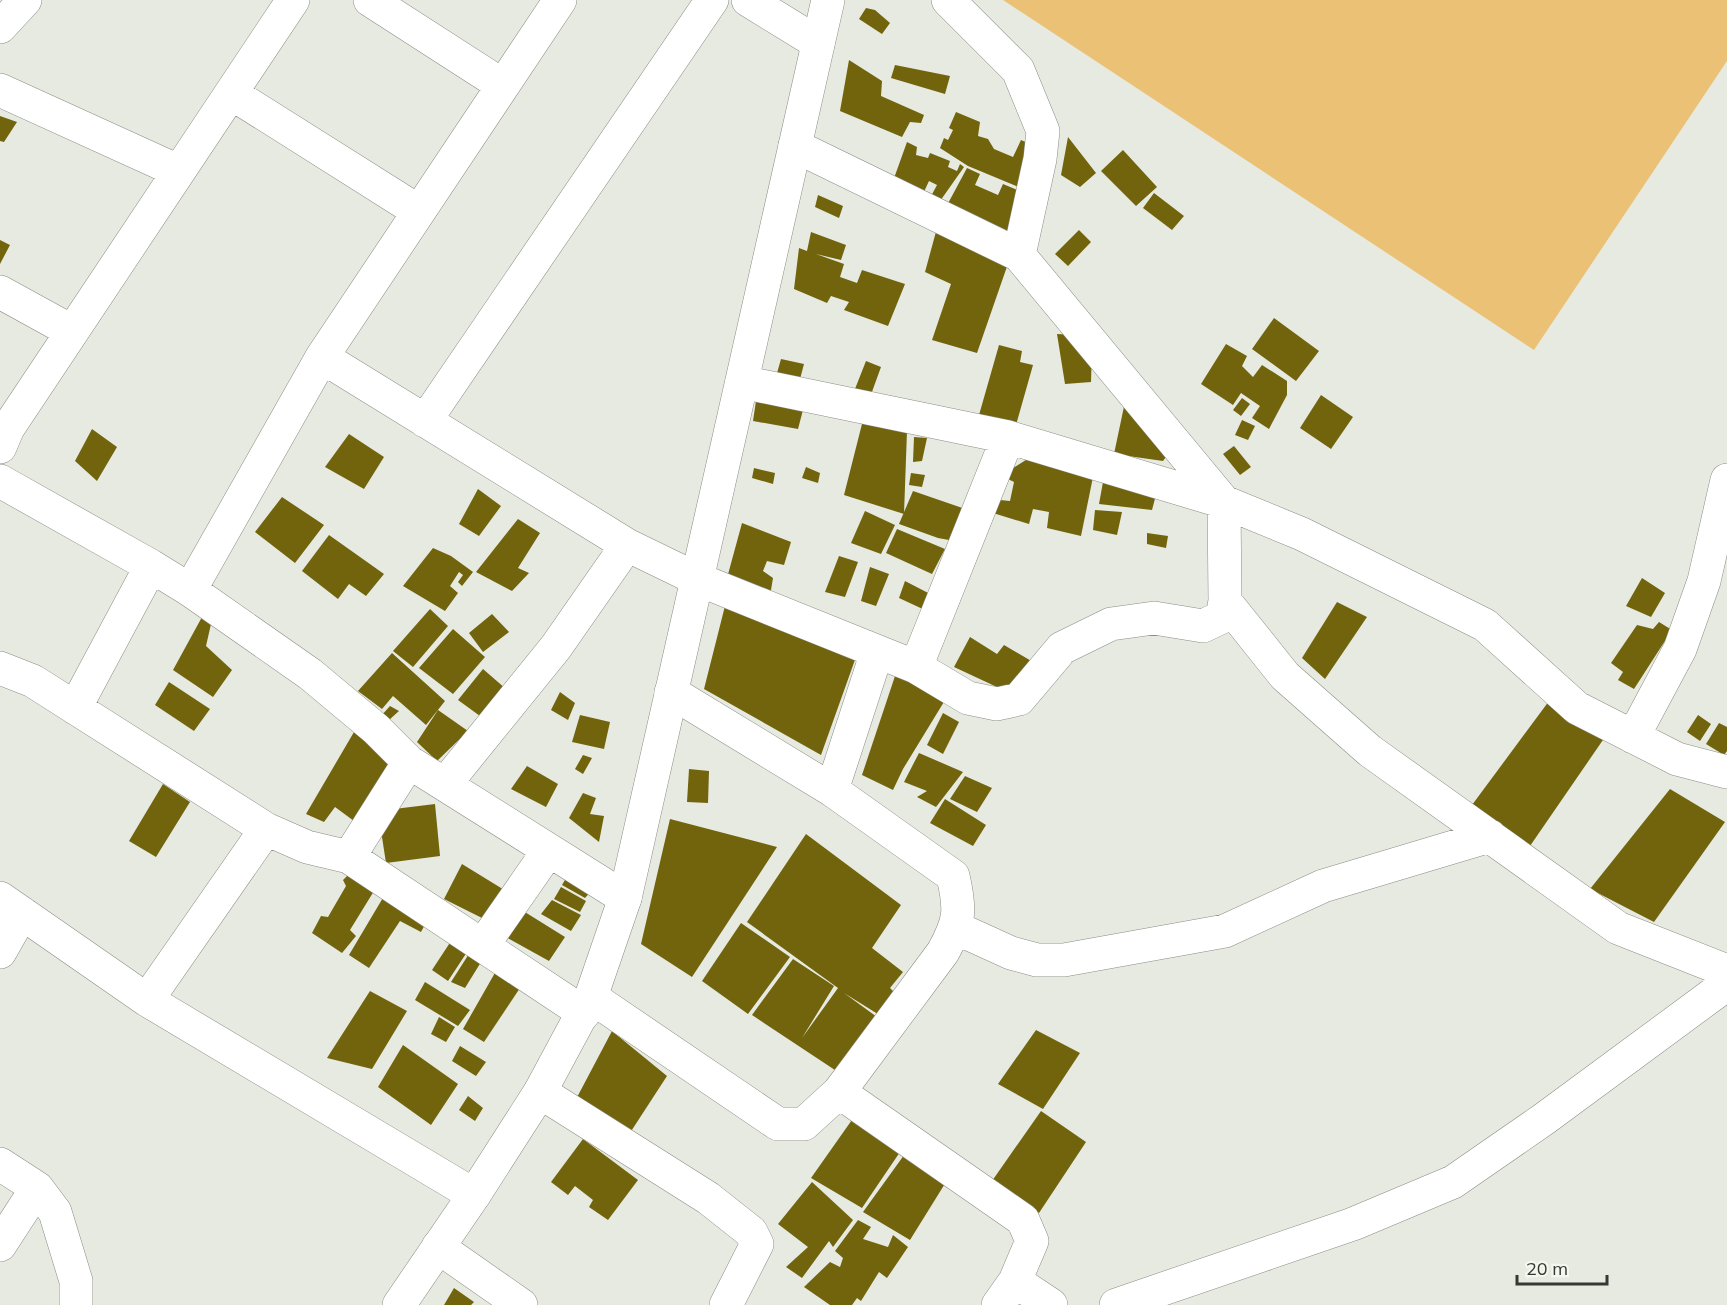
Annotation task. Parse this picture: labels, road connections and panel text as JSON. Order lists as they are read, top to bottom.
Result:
{
  "scale_bar": "20 m"
}
